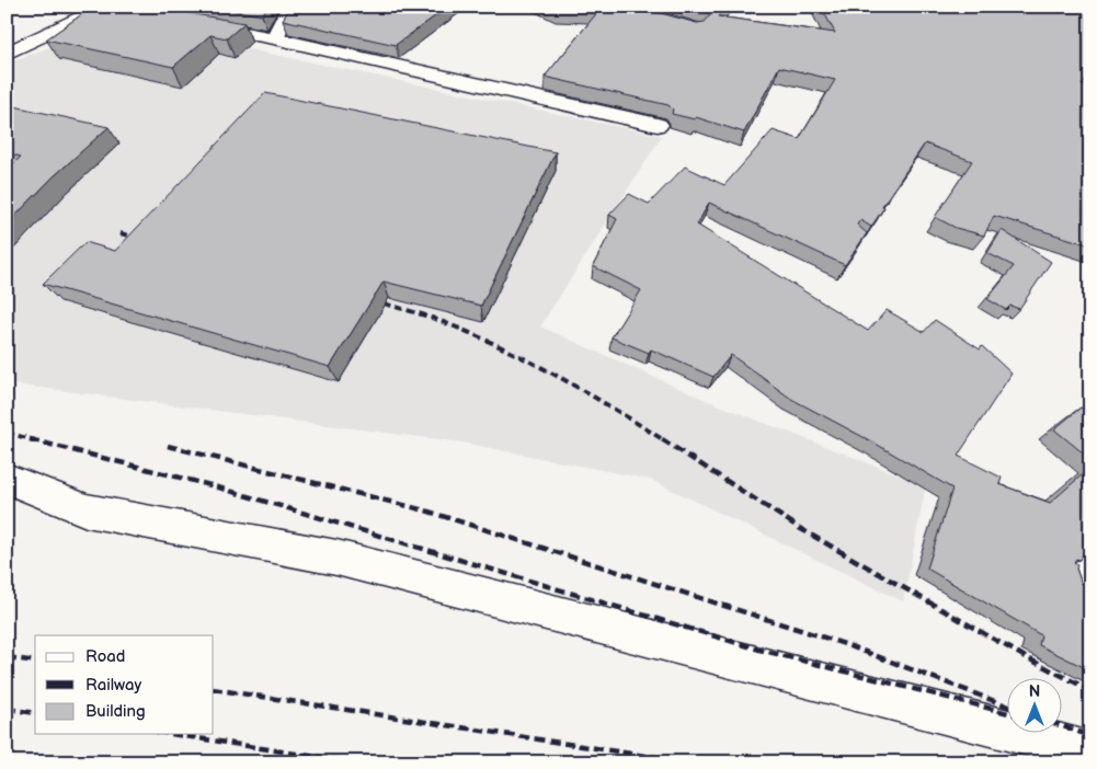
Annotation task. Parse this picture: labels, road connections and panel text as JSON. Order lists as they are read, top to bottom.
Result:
{
  "legend": ["Road", "Railway", "Building"],
  "north": "top"
}
